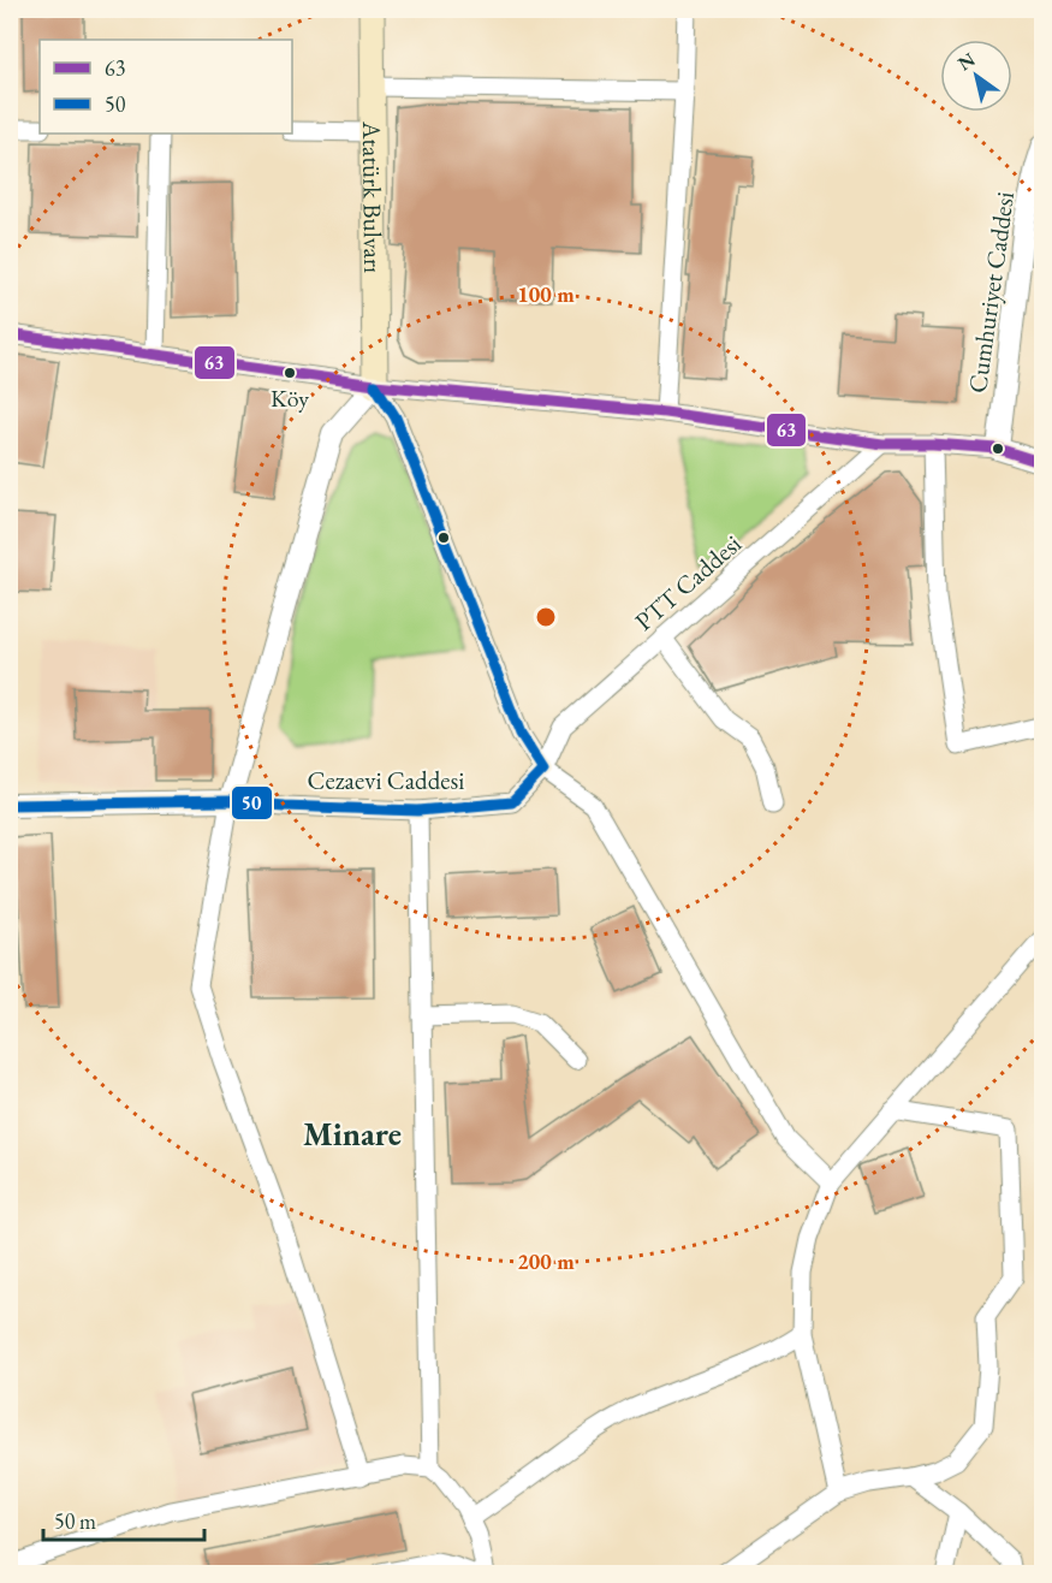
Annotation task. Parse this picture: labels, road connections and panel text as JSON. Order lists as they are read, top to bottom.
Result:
{
  "streets": {
    "main road": ["Atatürk Bulvarı"],
    "street": ["Cumhuriyet Caddesi", "PTT Caddesi", "Cezaevi Caddesi"]
  },
  "crossings": [
    ["PTT Caddesi", "Cezaevi Caddesi"]
  ],
  "districts": ["Minare"],
  "places": ["Köy"],
  "lines": ["transit line 63", "transit line 50"],
  "legend": ["63", "50"],
  "scale_bar": "50 m",
  "north": "top left",
  "rings": ["100 m", "200 m"]
}
